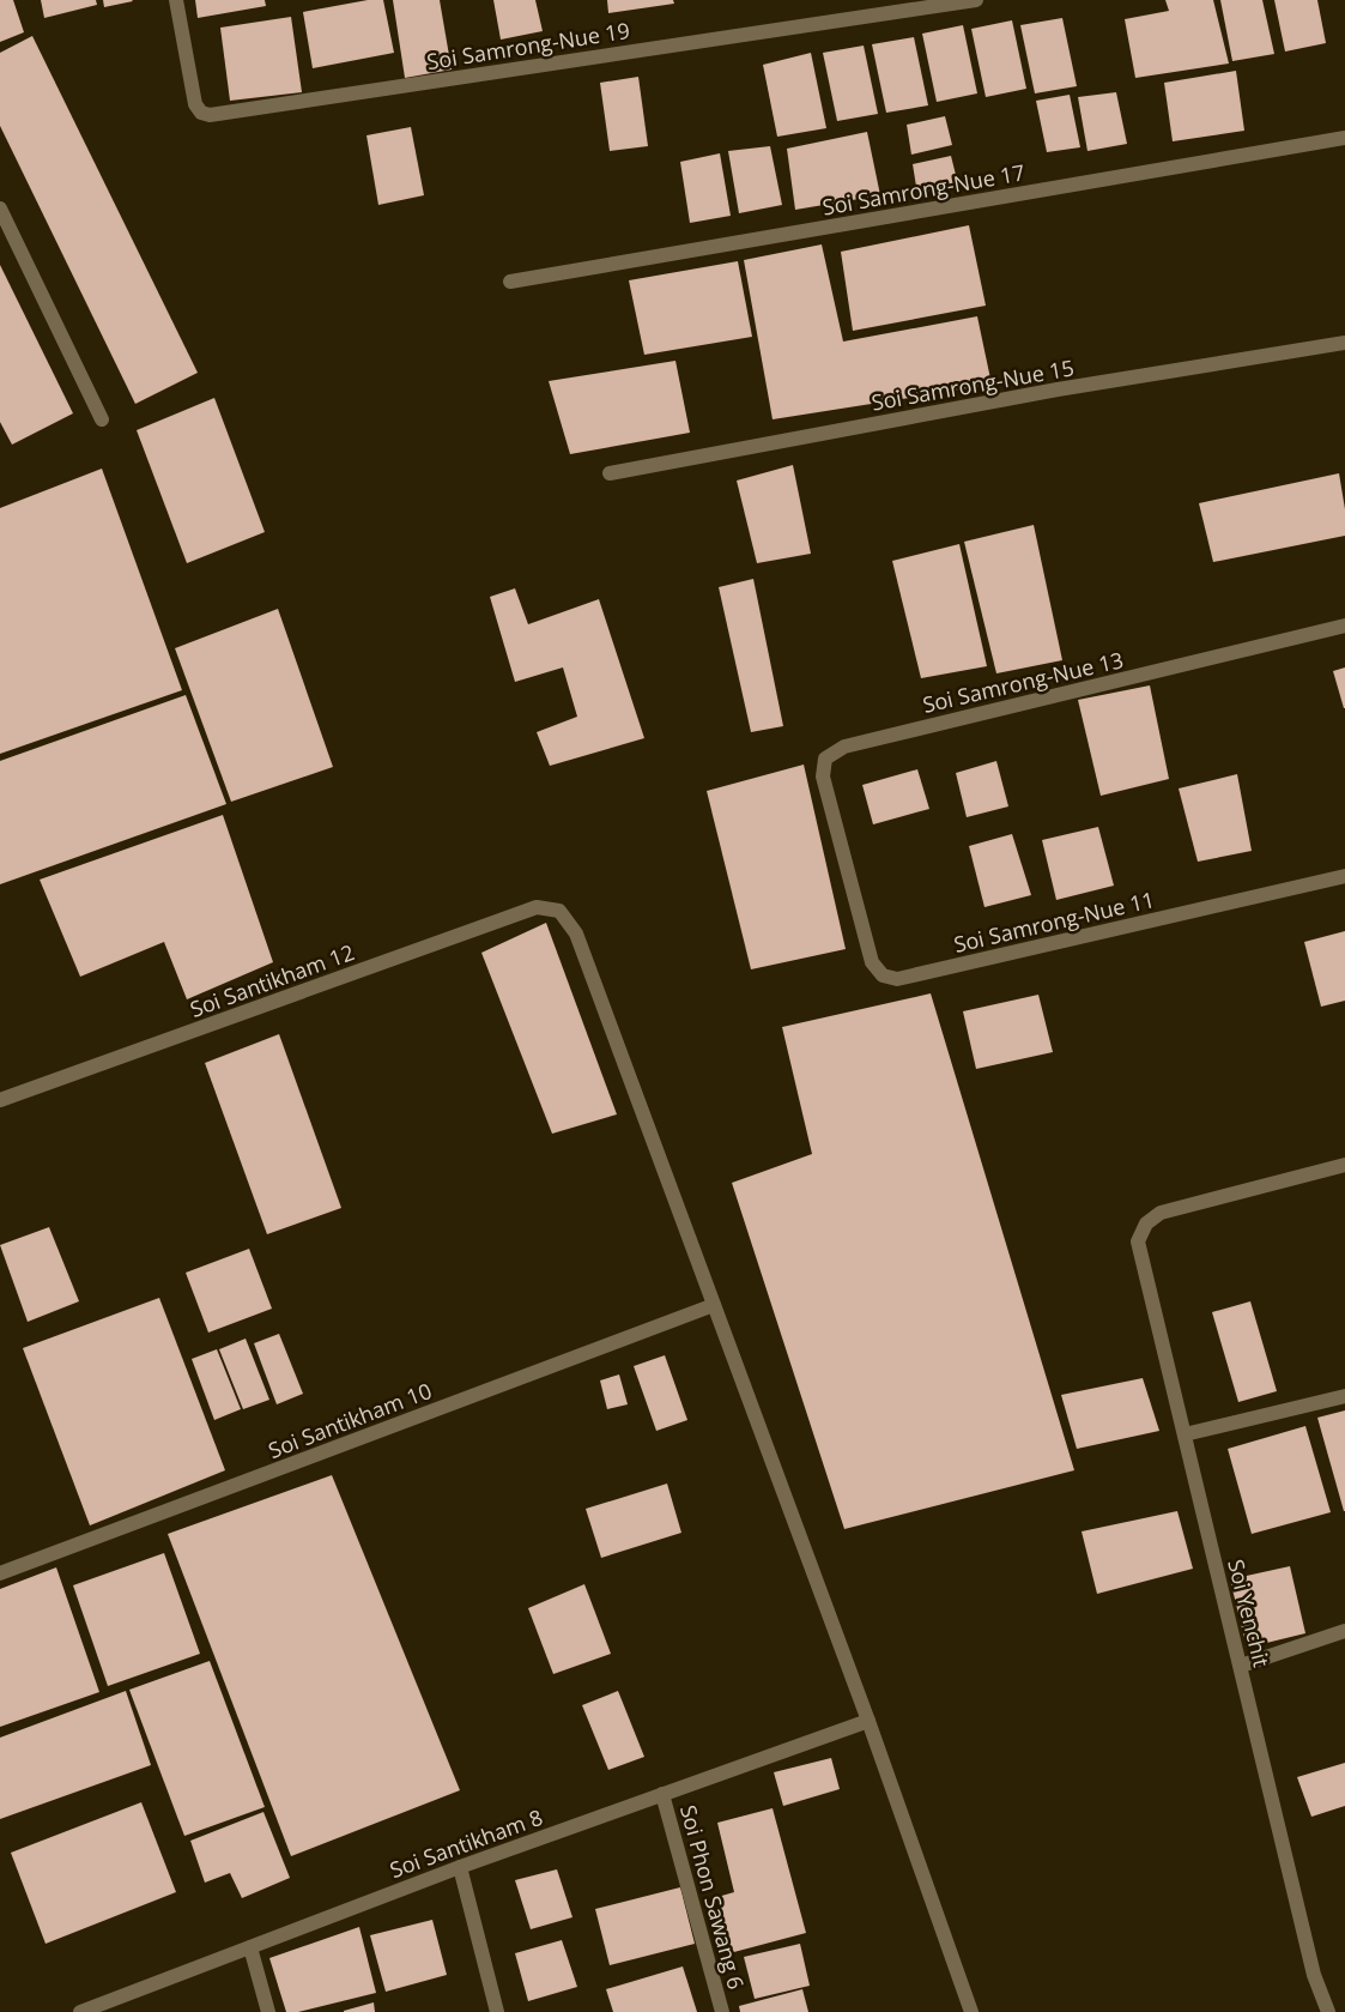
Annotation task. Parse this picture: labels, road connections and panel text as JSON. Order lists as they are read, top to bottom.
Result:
{
  "streets": {
    "street": [
      "Soi Samrong-Nue 19",
      "Soi Samrong-Nue 17",
      "Soi Samrong-Nue 15",
      "Soi Samrong-Nue 13",
      "Soi Samrong-Nue 11",
      "Soi Santikham 12",
      "Soi Santikham 10",
      "Soi Yenchit",
      "Soi Santikham 8",
      "Soi Phon Sawang 6"
    ]
  },
  "crossings": [
    ["Soi Samrong-Nue 13", "Soi Samrong-Nue 11"],
    ["Soi Santikham 12", "Soi Santikham 10"],
    ["Soi Santikham 8", "Soi Phon Sawang 6"]
  ]
}
